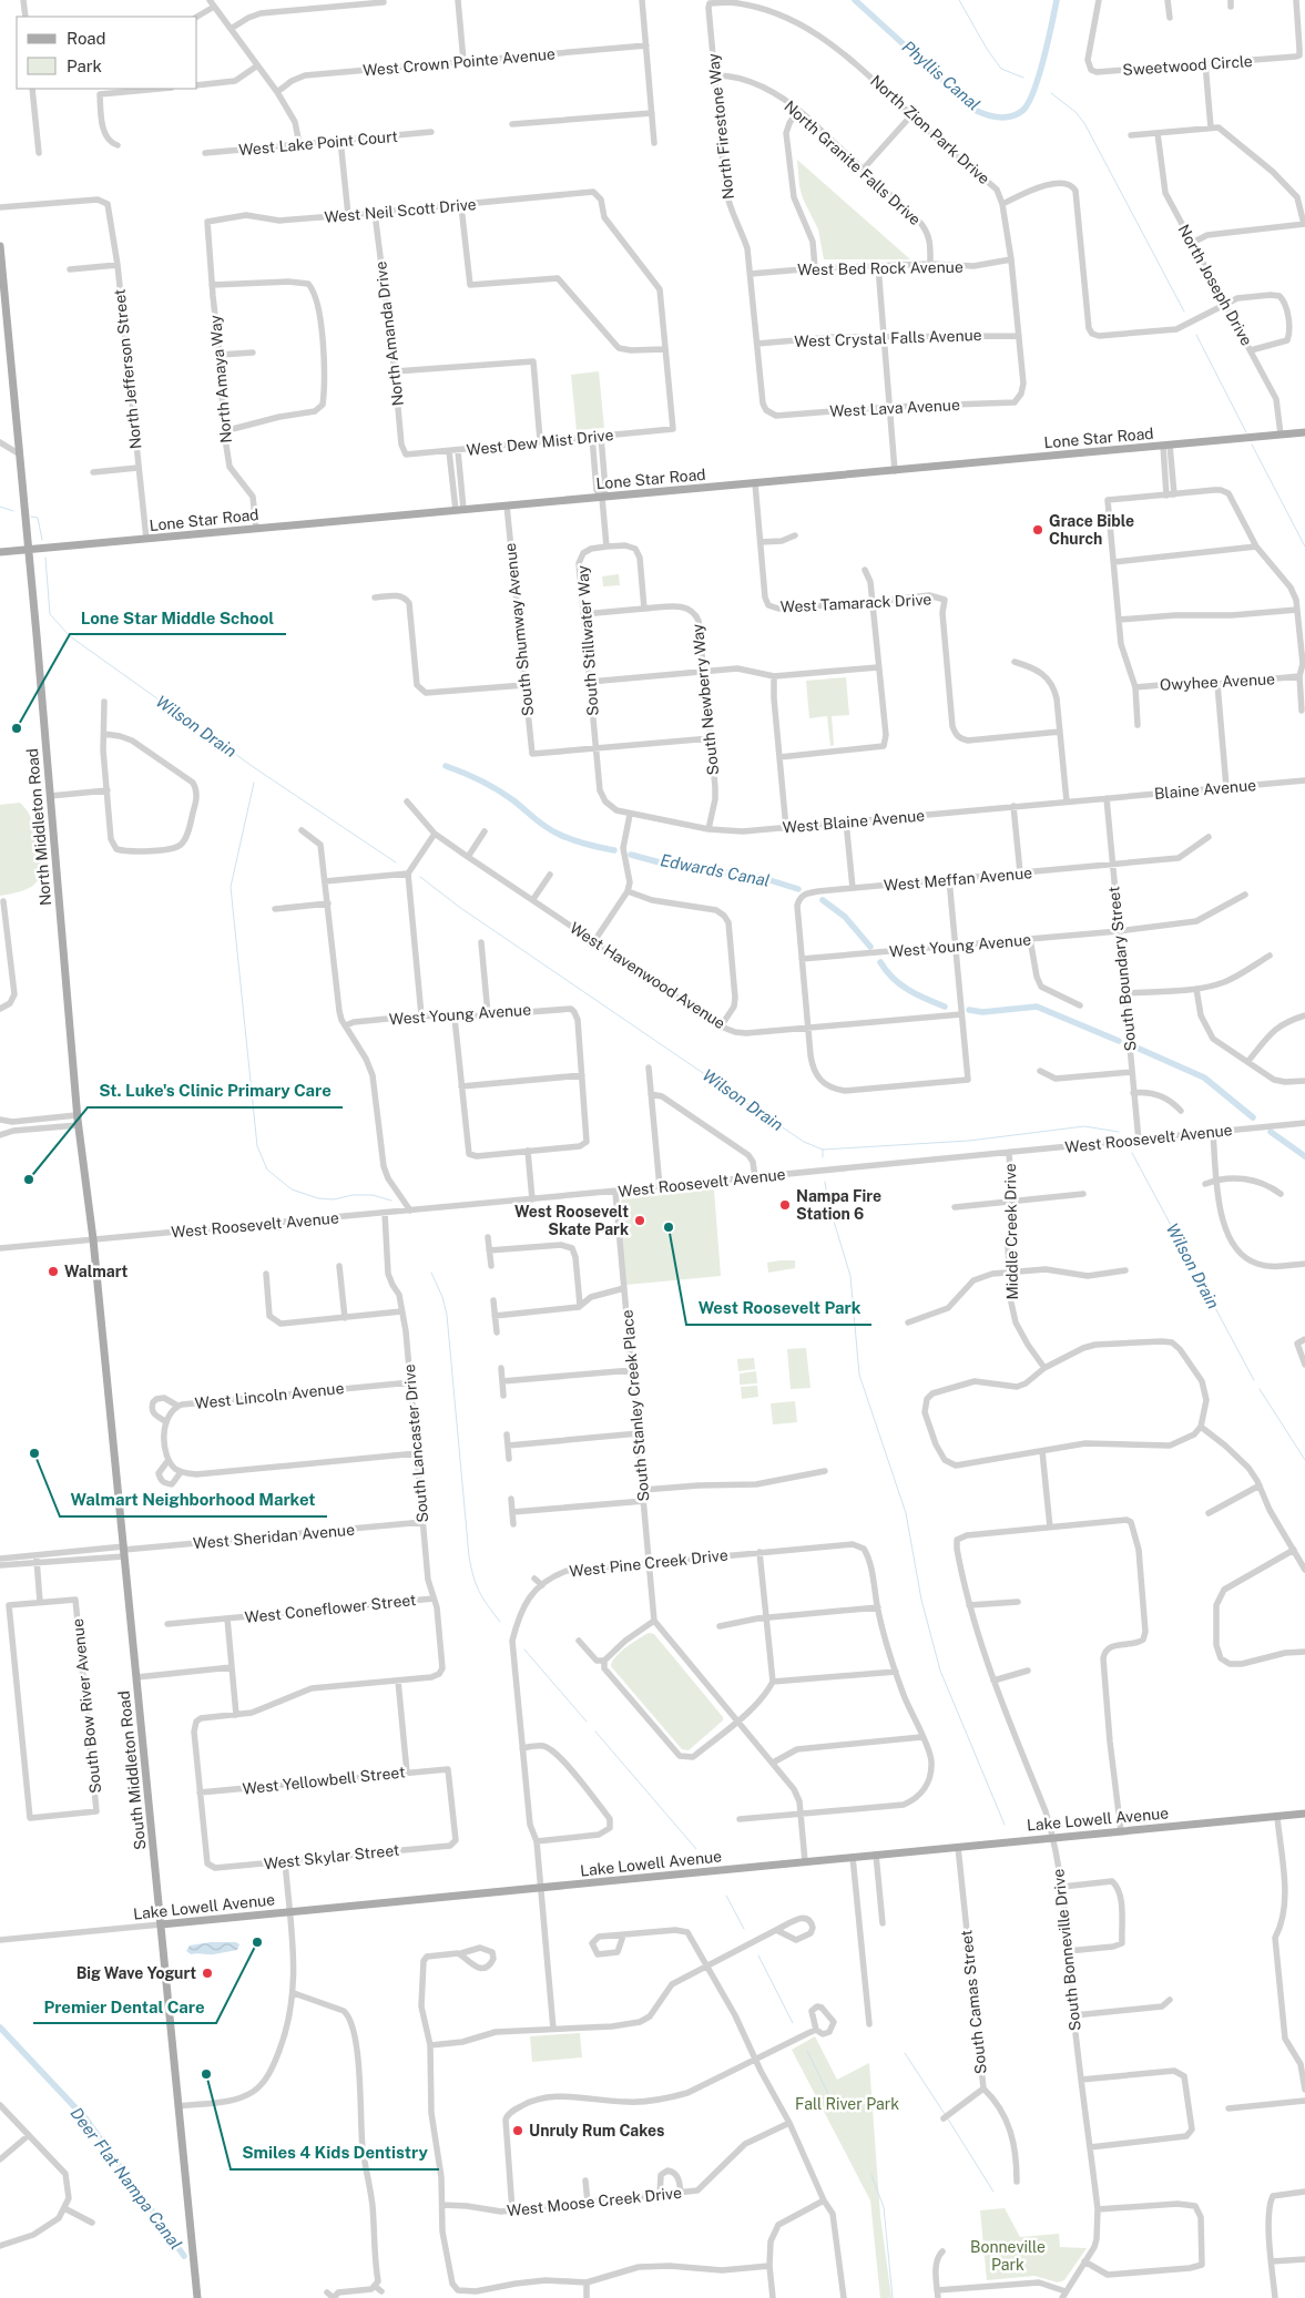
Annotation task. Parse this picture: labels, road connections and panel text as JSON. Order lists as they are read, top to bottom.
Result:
{
  "streets": {
    "main road": [
      "Lone Star Road",
      "North Middleton Road",
      "South Middleton Road",
      "Lake Lowell Avenue"
    ],
    "street": [
      "West Crown Pointe Avenue",
      "Sweetwood Circle",
      "North Firestone Way",
      "North Zion Park Drive",
      "West Lake Point Court",
      "North Granite Falls Drive",
      "West Neil Scott Drive",
      "West Bed Rock Avenue",
      "North Joseph Drive",
      "North Amanda Drive",
      "West Crystal Falls Avenue",
      "North Jefferson Street",
      "North Amaya Way",
      "West Lava Avenue",
      "West Dew Mist Drive",
      "West Tamarack Drive",
      "South Shumway Avenue",
      "South Stillwater Way",
      "Owyhee Avenue",
      "South Newberry Way",
      "Blaine Avenue",
      "West Blaine Avenue",
      "West Meffan Avenue",
      "West Young Avenue",
      "South Boundary Street",
      "West Havenwood Avenue",
      "West Roosevelt Avenue",
      "Middle Creek Drive",
      "West Lincoln Avenue",
      "South Stanley Creek Place",
      "South Lancaster Drive",
      "West Sheridan Avenue",
      "West Pine Creek Drive",
      "West Coneflower Street",
      "South Bow River Avenue",
      "West Yellowbell Street",
      "West Skylar Street",
      "South Bonneville Drive",
      "South Camas Street",
      "West Moose Creek Drive"
    ]
  },
  "crossings": [
    ["North Firestone Way", "North Zion Park Drive"],
    ["North Firestone Way", "North Granite Falls Drive"],
    ["North Firestone Way", "West Bed Rock Avenue"],
    ["North Firestone Way", "West Crystal Falls Avenue"],
    ["North Firestone Way", "West Lava Avenue"],
    ["North Zion Park Drive", "West Bed Rock Avenue"],
    ["North Zion Park Drive", "West Crystal Falls Avenue"],
    ["North Zion Park Drive", "West Lava Avenue"],
    ["North Granite Falls Drive", "West Bed Rock Avenue"],
    ["West Neil Scott Drive", "North Amanda Drive"],
    ["West Neil Scott Drive", "North Amaya Way"],
    ["West Neil Scott Drive", "West Dew Mist Drive"],
    ["North Joseph Drive", "Lone Star Road"],
    ["North Amanda Drive", "West Dew Mist Drive"],
    ["North Jefferson Street", "Lone Star Road"],
    ["North Amaya Way", "Lone Star Road"],
    ["Lone Star Road", "South Shumway Avenue"],
    ["Lone Star Road", "North Middleton Road"],
    ["South Shumway Avenue", "South Stillwater Way"],
    ["South Stillwater Way", "West Blaine Avenue"],
    ["South Newberry Way", "West Blaine Avenue"],
    ["Blaine Avenue", "West Blaine Avenue"],
    ["Blaine Avenue", "South Boundary Street"],
    ["West Blaine Avenue", "South Boundary Street"],
    ["North Middleton Road", "West Roosevelt Avenue"],
    ["North Middleton Road", "South Middleton Road"],
    ["West Meffan Avenue", "West Young Avenue"],
    ["West Meffan Avenue", "South Boundary Street"],
    ["West Young Avenue", "South Boundary Street"],
    ["South Boundary Street", "West Roosevelt Avenue"],
    ["West Roosevelt Avenue", "Middle Creek Drive"],
    ["West Roosevelt Avenue", "South Stanley Creek Place"],
    ["West Roosevelt Avenue", "South Lancaster Drive"],
    ["West Roosevelt Avenue", "South Middleton Road"],
    ["West Lincoln Avenue", "South Lancaster Drive"],
    ["South Stanley Creek Place", "West Pine Creek Drive"],
    ["South Lancaster Drive", "West Sheridan Avenue"],
    ["South Lancaster Drive", "West Coneflower Street"],
    ["West Sheridan Avenue", "South Middleton Road"],
    ["West Pine Creek Drive", "Lake Lowell Avenue"],
    ["South Middleton Road", "Lake Lowell Avenue"],
    ["West Yellowbell Street", "West Skylar Street"],
    ["Lake Lowell Avenue", "South Bonneville Drive"],
    ["Lake Lowell Avenue", "South Camas Street"]
  ],
  "water": [
    "Phyllis Canal",
    "Wilson Drain",
    "Edwards Canal",
    "Deer Flat Nampa Canal"
  ],
  "parks": ["Fall River Park", "Bonneville Park"],
  "places": [
    "Grace Bible Church",
    "Lone Star Middle School",
    "St. Luke's Clinic Primary Care",
    "Nampa Fire Station 6",
    "West Roosevelt Skate Park",
    "West Roosevelt Park",
    "Walmart",
    "Walmart Neighborhood Market",
    "Premier Dental Care",
    "Big Wave Yogurt",
    "Smiles 4 Kids Dentistry",
    "Unruly Rum Cakes"
  ],
  "legend": ["Road", "Park"]
}
